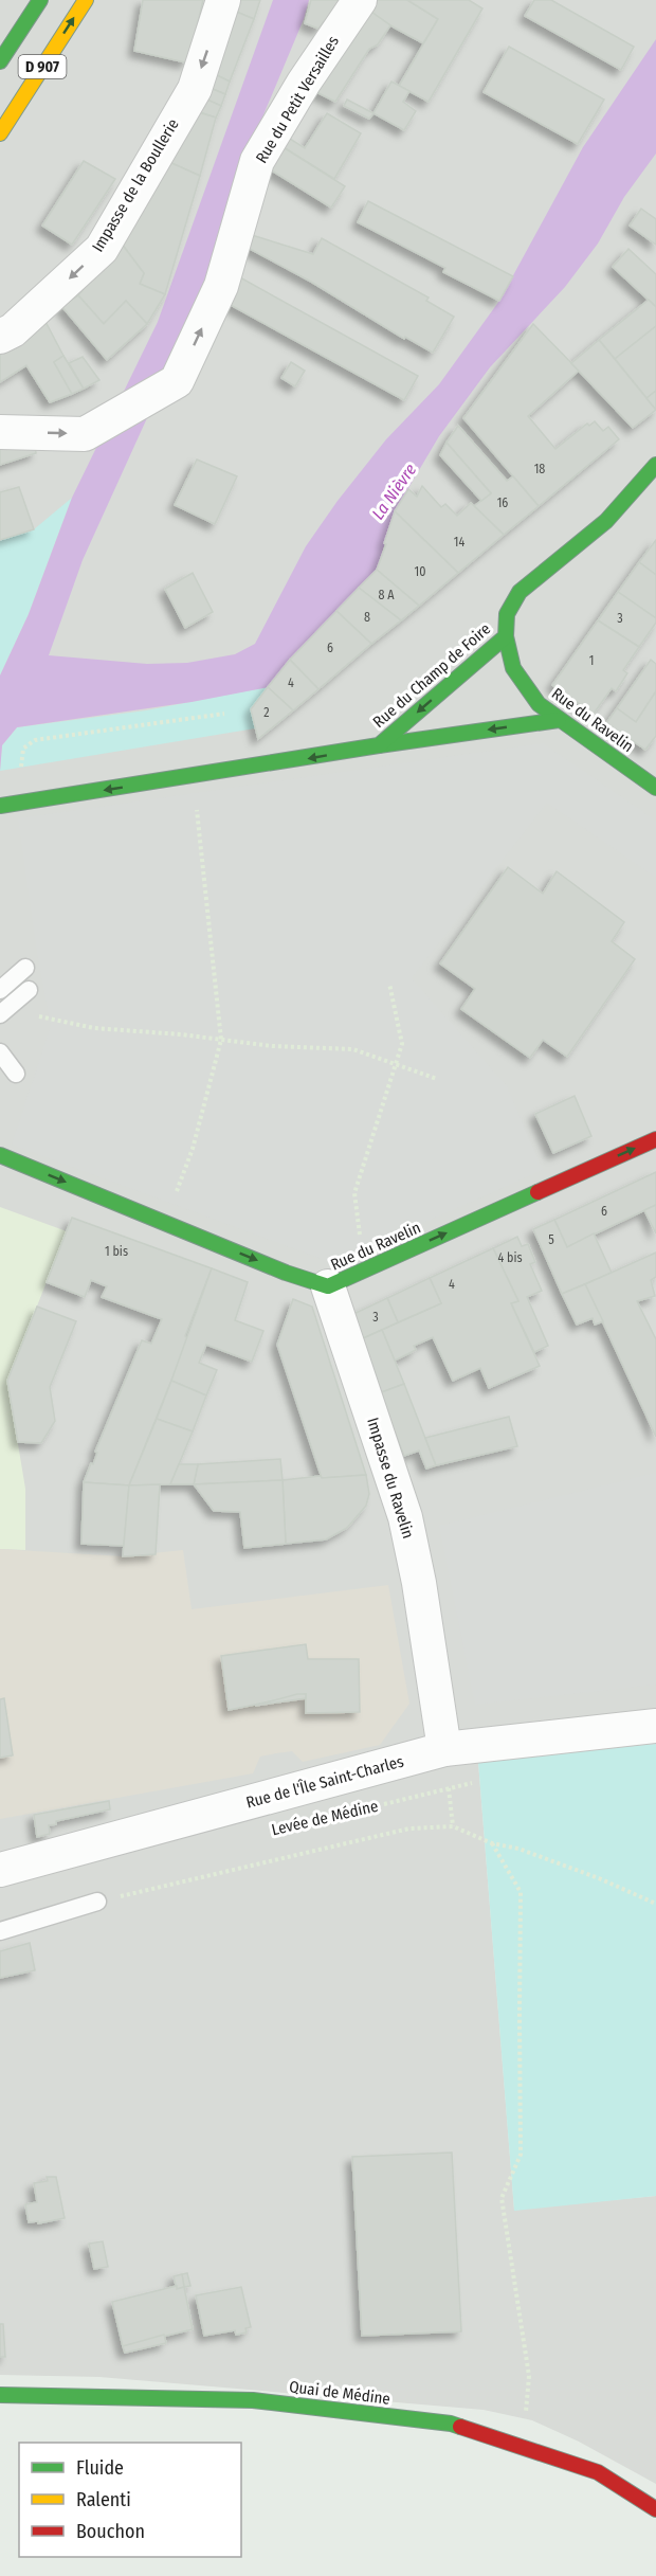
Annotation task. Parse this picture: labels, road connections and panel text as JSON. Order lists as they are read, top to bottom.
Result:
{
  "streets": {
    "main road": [
      "D 907",
      "Rue du Champ de Foire",
      "Rue du Ravelin",
      "Quai de Médine"
    ],
    "street": [
      "Rue du Petit Versailles",
      "Impasse de la Boullerie",
      "Impasse du Ravelin",
      "Rue de l'Île Saint-Charles"
    ],
    "path": ["Levée de Médine"]
  },
  "crossings": [
    ["Rue du Champ de Foire", "Rue du Ravelin"],
    ["Rue du Ravelin", "Impasse du Ravelin"],
    ["Impasse du Ravelin", "Rue de l'Île Saint-Charles"]
  ],
  "one_way": [
    "Rue du Petit Versailles",
    "Impasse de la Boullerie",
    "Rue du Champ de Foire",
    "Rue du Ravelin"
  ],
  "water": ["La Nièvre"],
  "house_numbers": [
    "18",
    "16",
    "14",
    "10",
    "8 A",
    "8",
    "3",
    "6",
    "1",
    "4",
    "2",
    "6",
    "5",
    "1 bis",
    "4 bis",
    "4",
    "3"
  ],
  "legend": ["Fluide", "Ralenti", "Bouchon"]
}
